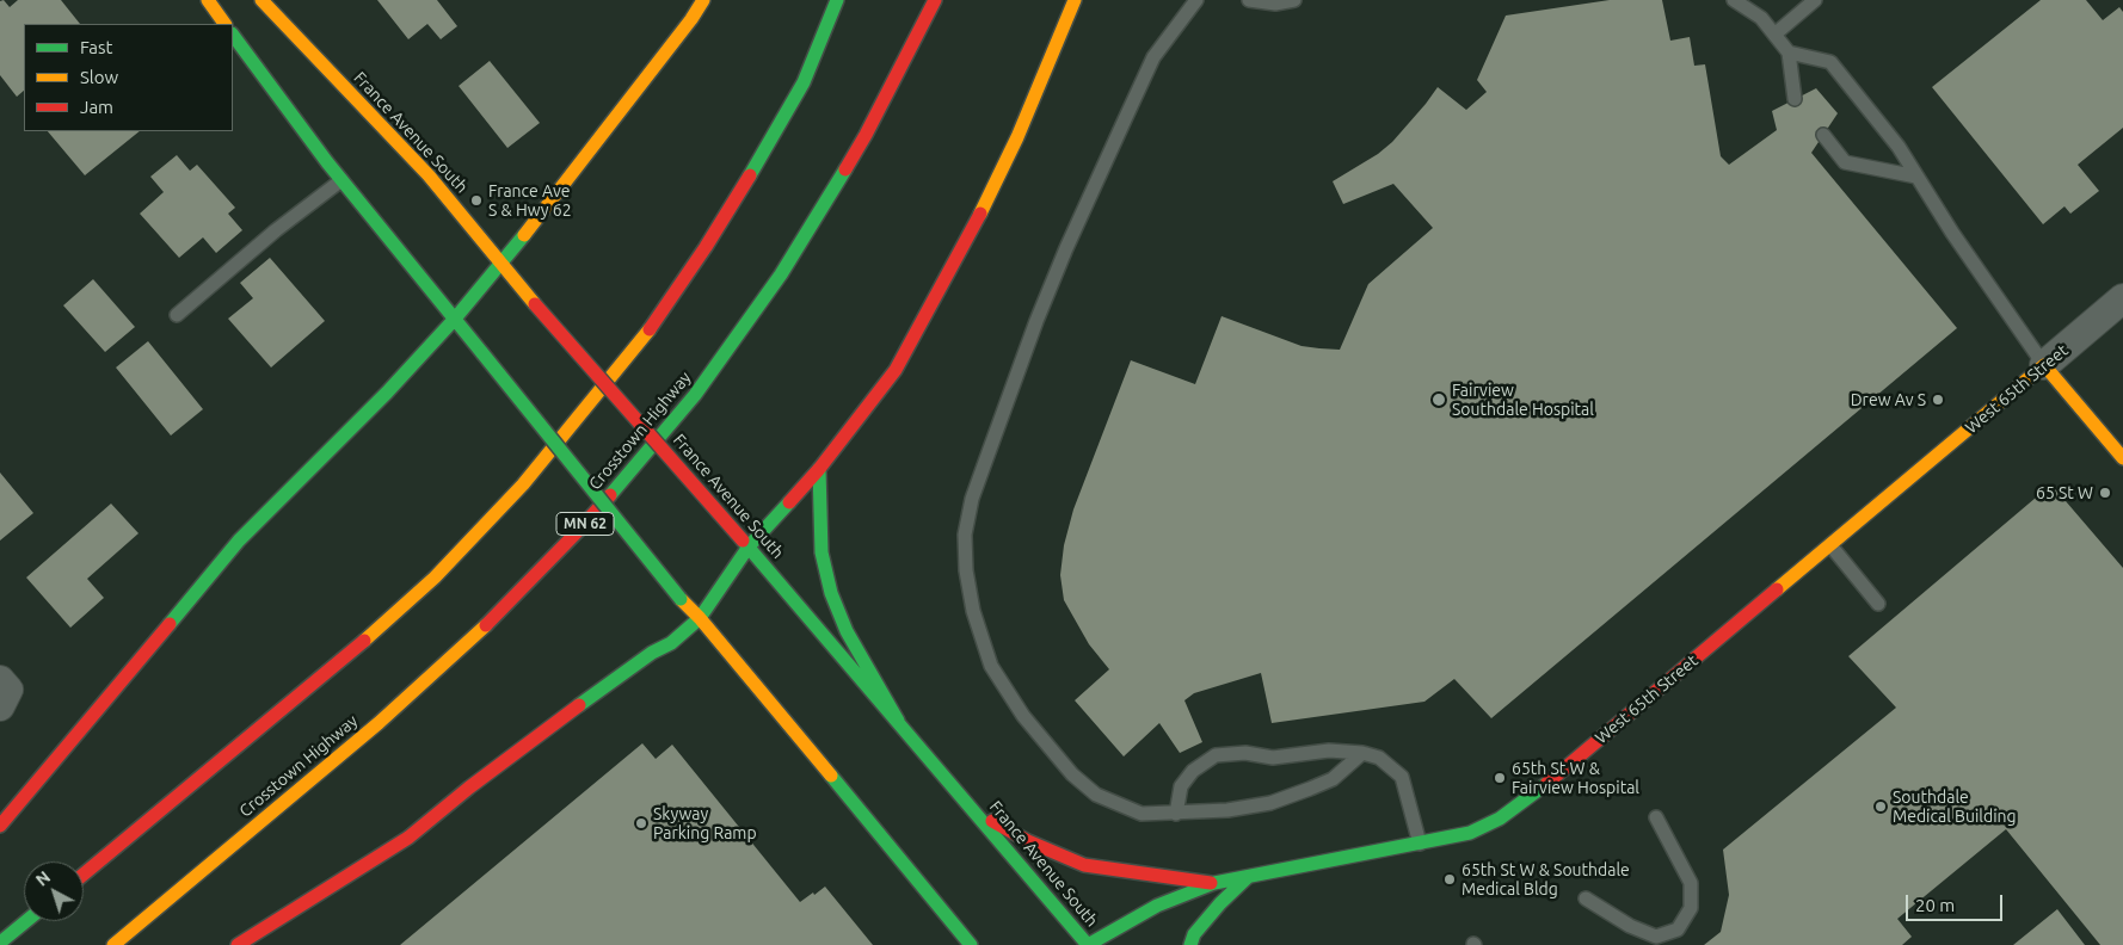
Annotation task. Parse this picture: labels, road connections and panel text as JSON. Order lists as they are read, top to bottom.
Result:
{
  "streets": {
    "main road": [
      "France Avenue South",
      "West 65th Street",
      "Crosstown Highway",
      "MN 62"
    ]
  },
  "crossings": [
    ["France Avenue South", "West 65th Street"]
  ],
  "places": [
    "France Ave S & Hwy 62",
    "Fairview Southdale Hospital",
    "Drew Av S",
    "65 St W",
    "65th St W & Fairview Hospital",
    "Southdale Medical Building",
    "Skyway Parking Ramp",
    "65th St W & Southdale Medical Bldg"
  ],
  "legend": ["Fast", "Slow", "Jam"],
  "scale_bar": "20 m",
  "north": "top left"
}
